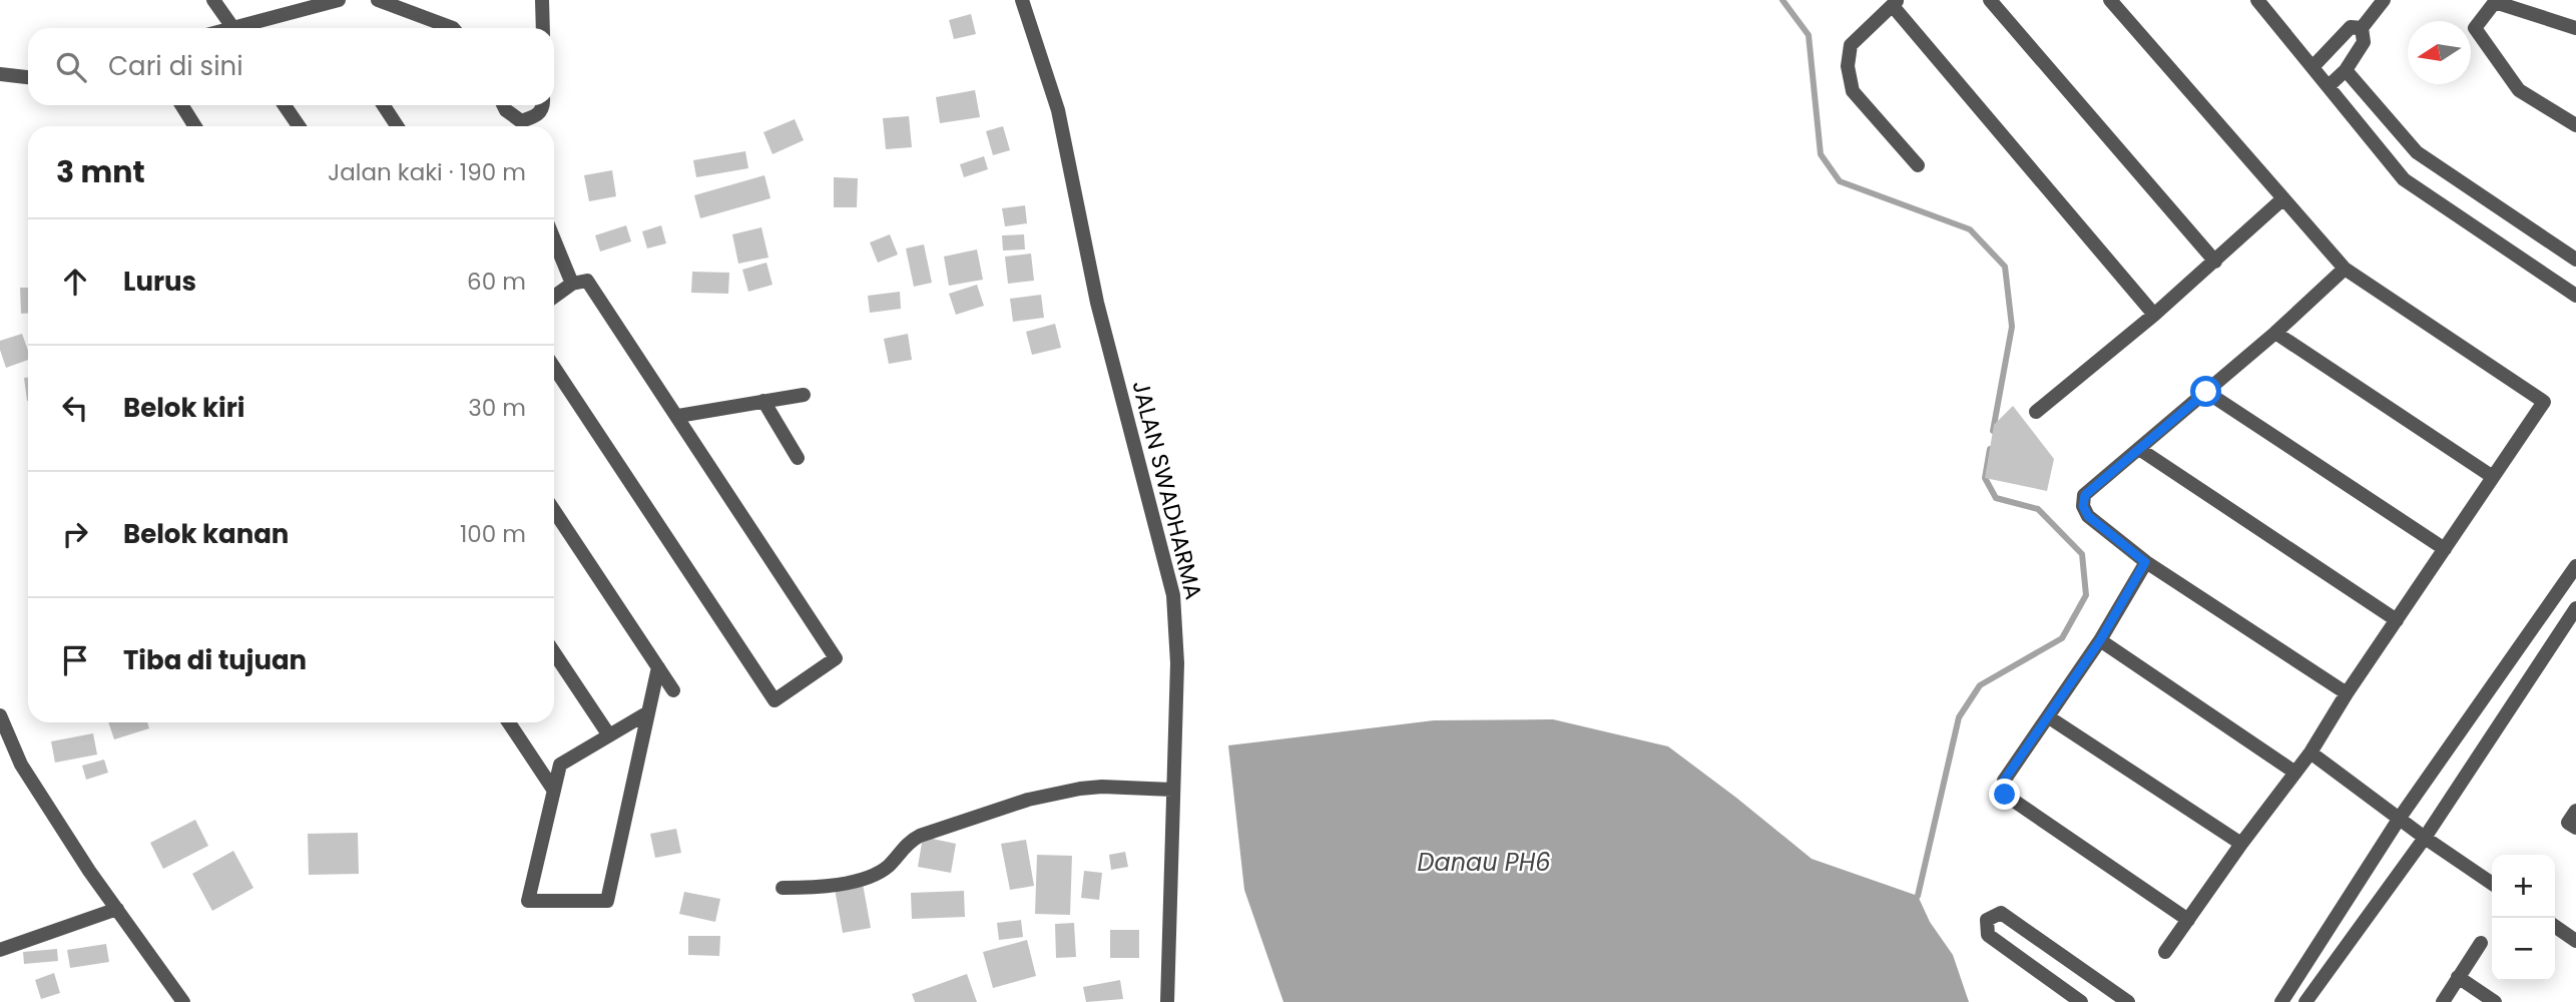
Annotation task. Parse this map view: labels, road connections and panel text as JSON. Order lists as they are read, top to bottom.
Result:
{
  "streets": {
    "street": ["JALAN SWADHARMA"]
  },
  "water": ["Danau PH6"],
  "north": "left",
  "page": {
    "search": "Cari di sini",
    "heading": ["3 mnt", "Jalan kaki · 190 m"],
    "list": [
      ["Lurus", "60 m"],
      ["Belok kiri", "30 m"],
      ["Belok kanan", "100 m"],
      "Tiba di tujuan"
    ],
    "map_buttons": ["+", "−"]
  }
}
